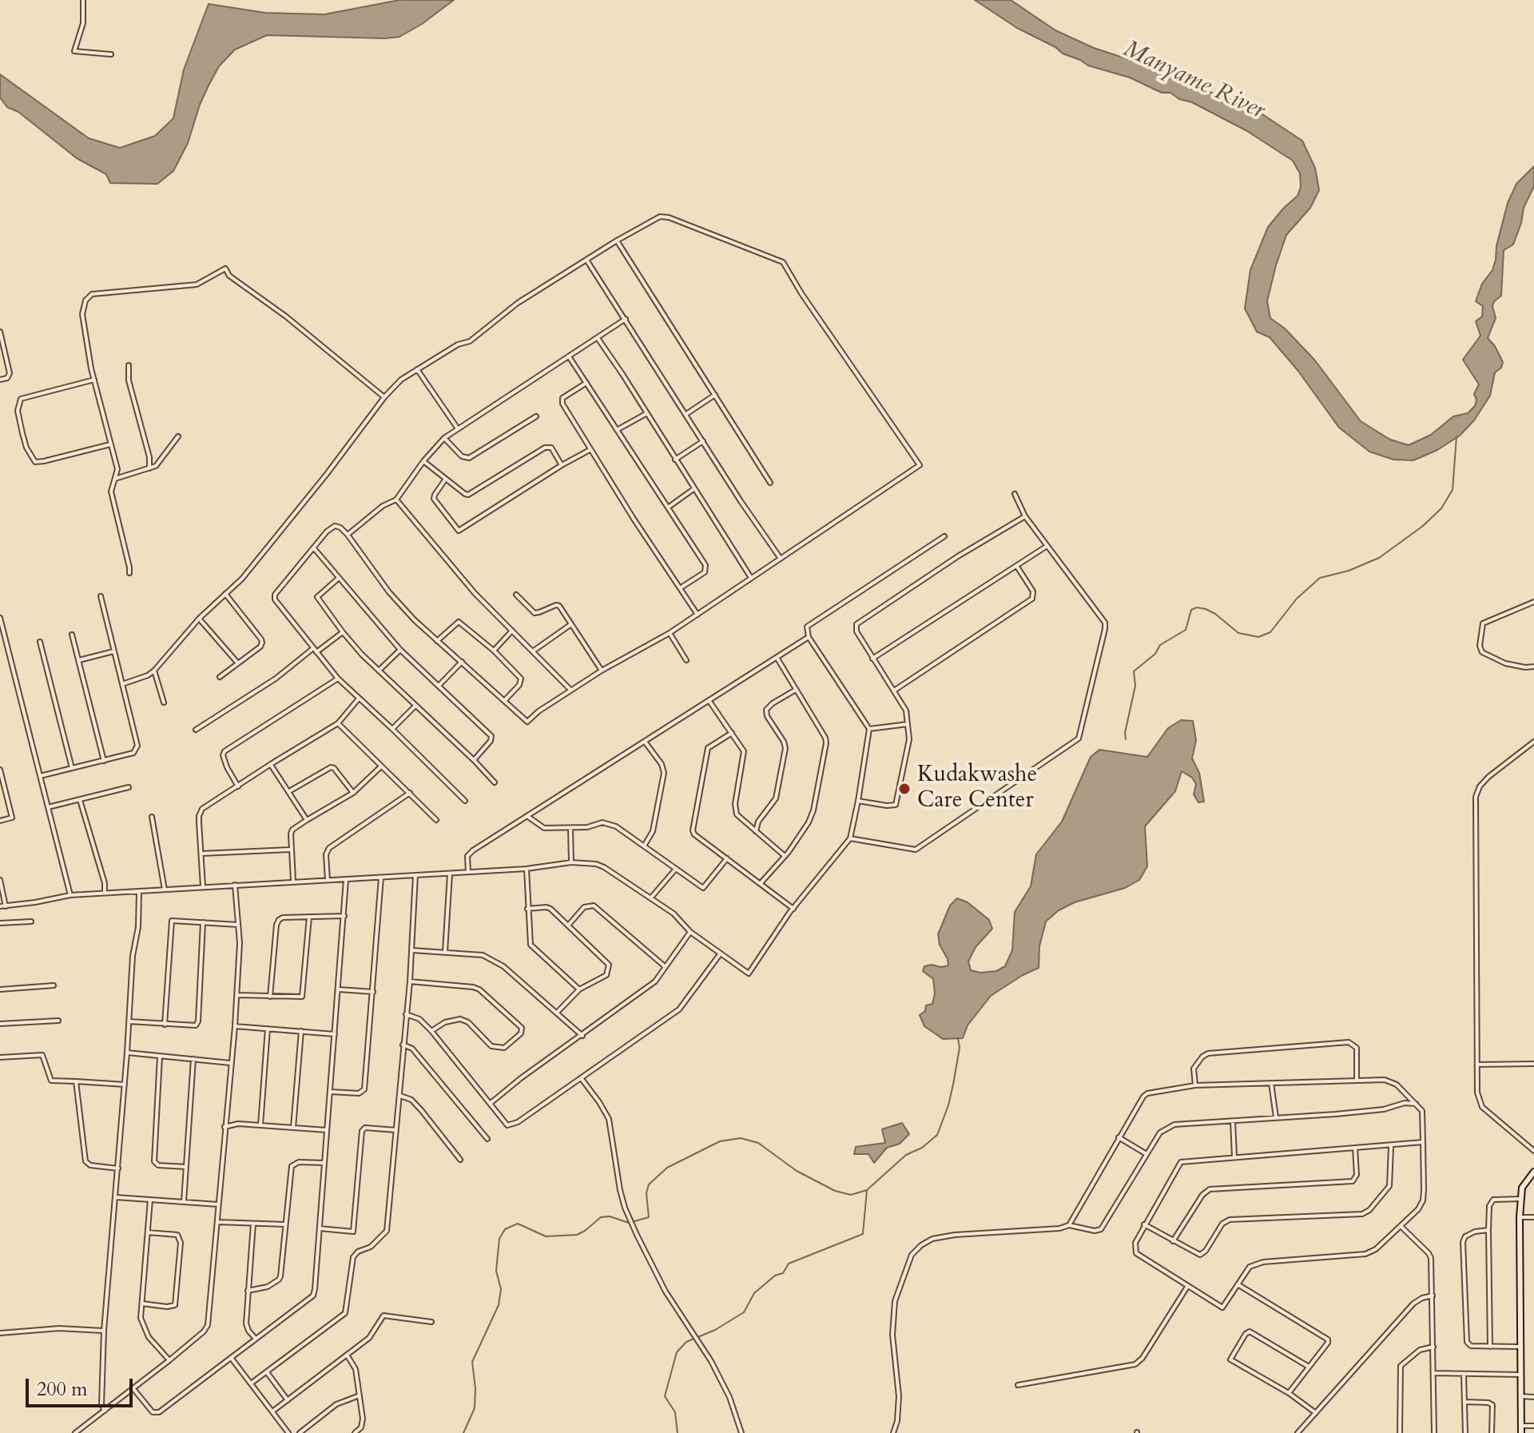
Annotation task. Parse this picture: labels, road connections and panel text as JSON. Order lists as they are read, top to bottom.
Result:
{
  "water": ["Manyame River"],
  "places": ["Kudakwashe Care Center"],
  "scale_bar": "200 m"
}
